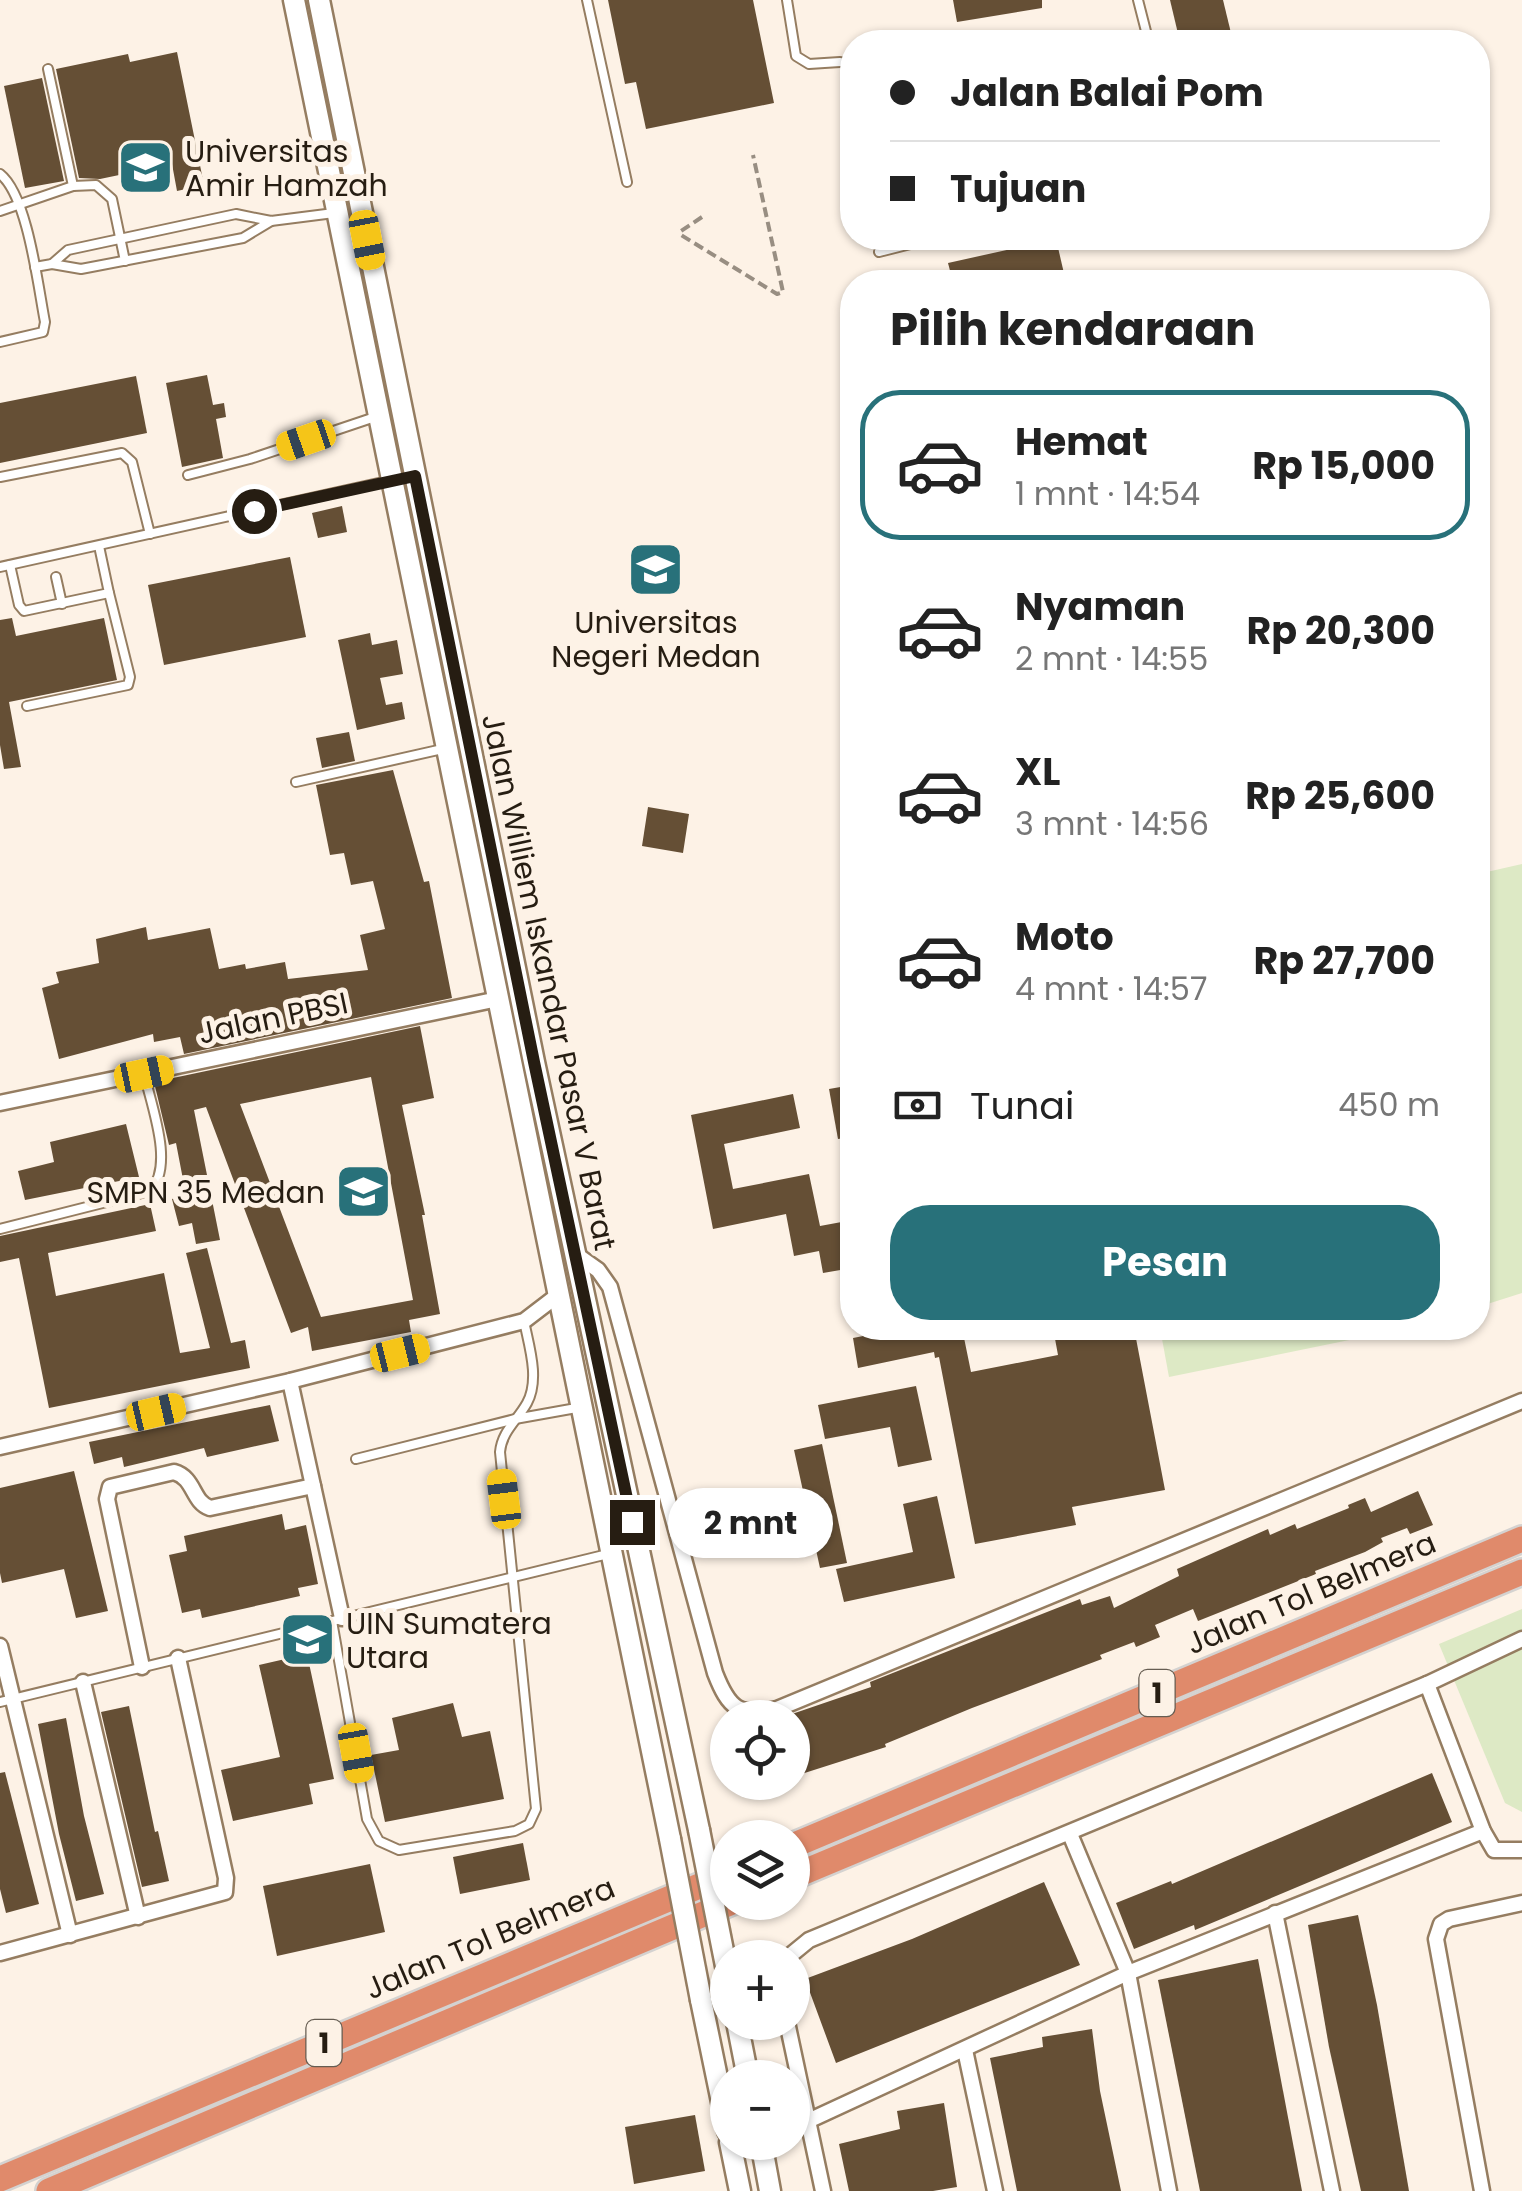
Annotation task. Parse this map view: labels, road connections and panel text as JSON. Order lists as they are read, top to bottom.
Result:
{
  "streets": {
    "highway": ["Jalan Tol Belmera", "1"],
    "street": ["Jalan Williem Iskandar Pasar V Barat", "Jalan PBSI"]
  },
  "crossings": [
    ["Jalan Williem Iskandar Pasar V Barat", "Jalan PBSI"]
  ],
  "places": {
    "school or university": [
      "Universitas Amir Hamzah",
      "Universitas Negeri Medan",
      "SMPN 35 Medan",
      "UIN Sumatera Utara"
    ]
  },
  "page": {
    "banner": ["Jalan Balai Pom", "Tujuan"],
    "heading": "Pilih kendaraan",
    "list": [
      {
        "name": "Hemat",
        "note": "1 mnt · 14:54",
        "value": "Rp 15,000"
      },
      {
        "name": "Nyaman",
        "note": "2 mnt · 14:55",
        "value": "Rp 20,300"
      },
      {
        "name": "XL",
        "note": "3 mnt · 14:56",
        "value": "Rp 25,600"
      },
      {
        "name": "Moto",
        "note": "4 mnt · 14:57",
        "value": "Rp 27,700"
      }
    ],
    "pay": ["Tunai", "450 m"],
    "buttons": "Pesan",
    "bubble": "2 mnt",
    "map_buttons": ["+", "−"]
  }
}
